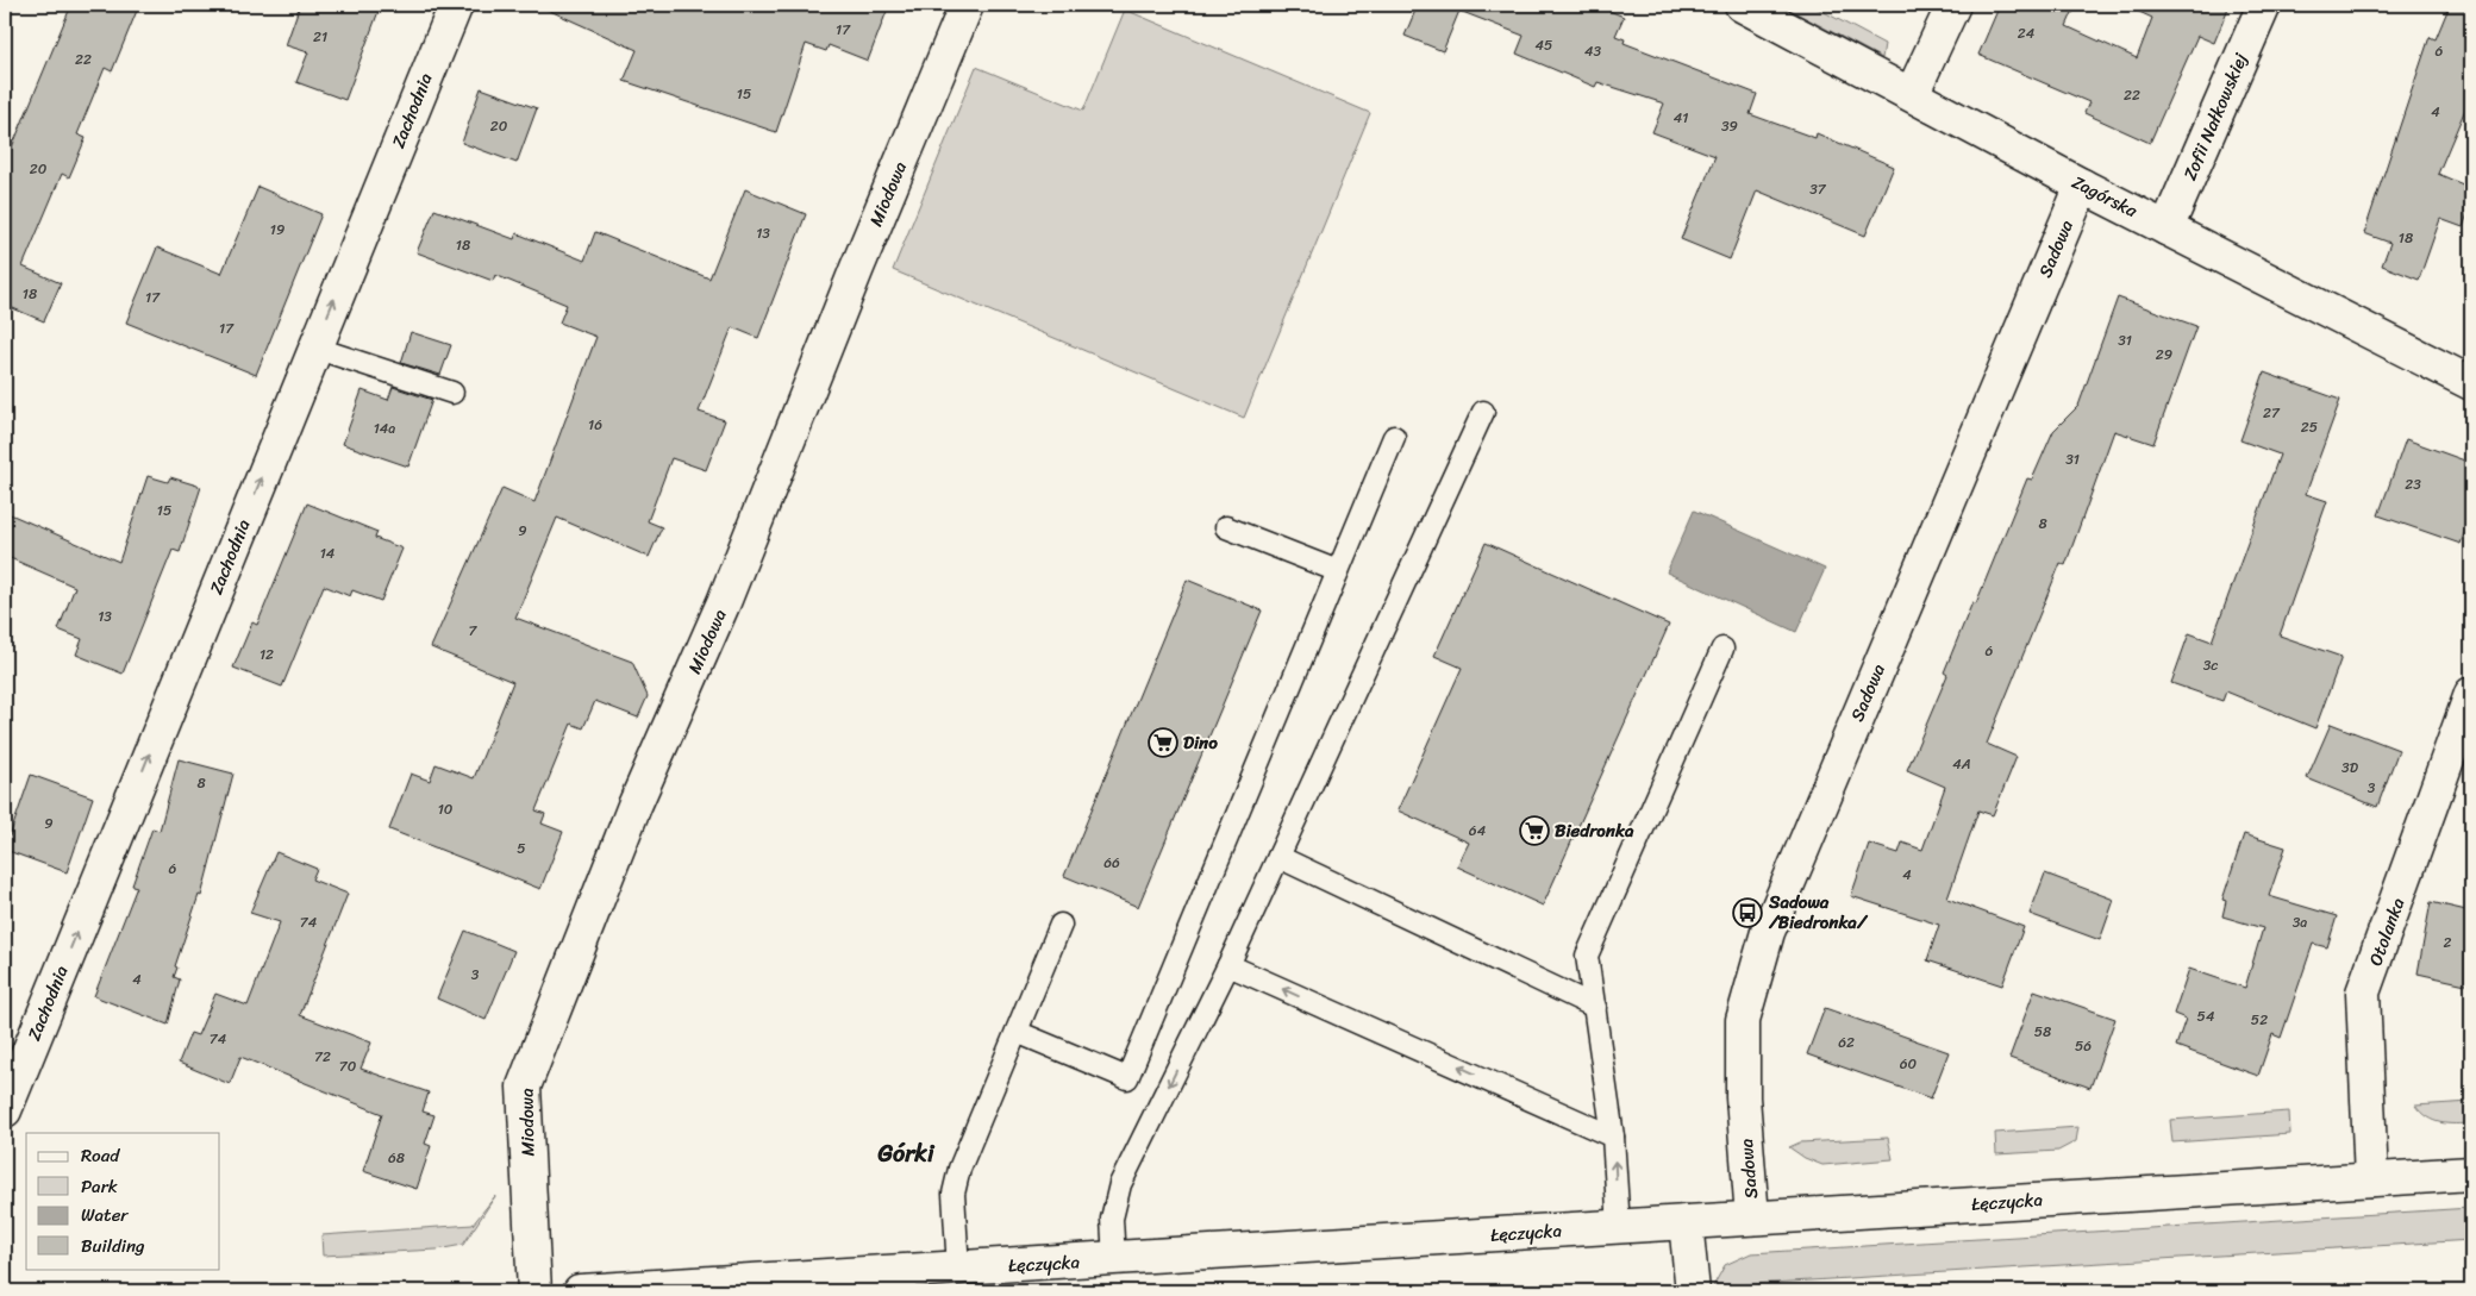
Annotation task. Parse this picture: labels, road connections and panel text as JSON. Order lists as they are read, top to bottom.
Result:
{
  "streets": {
    "street": [
      "Zachodnia",
      "Zofii Nałkowskiej",
      "Miodowa",
      "Zagórska",
      "Sadowa",
      "Otolanka",
      "Łęczycka"
    ]
  },
  "crossings": [
    ["Zofii Nałkowskiej", "Zagórska"],
    ["Zagórska", "Sadowa"],
    ["Sadowa", "Łęczycka"],
    ["Otolanka", "Łęczycka"]
  ],
  "one_way": ["Zachodnia"],
  "districts": ["Górki"],
  "places": {
    "supermarket": ["Dino", "Biedronka"],
    "bus stop": ["Sadowa /Biedronka/"]
  },
  "house_numbers": [
    "17",
    "24",
    "21",
    "45",
    "43",
    "6",
    "22",
    "15",
    "22",
    "4",
    "41",
    "20",
    "39",
    "20",
    "37",
    "19",
    "13",
    "18",
    "18",
    "18",
    "17",
    "17",
    "31",
    "29",
    "27",
    "16",
    "25",
    "14a",
    "31",
    "23",
    "15",
    "8",
    "9",
    "14",
    "13",
    "7",
    "6",
    "12",
    "3c",
    "4A",
    "3D",
    "8",
    "3",
    "10",
    "9",
    "64",
    "5",
    "66",
    "6",
    "4",
    "74",
    "3a",
    "2",
    "3",
    "4",
    "54",
    "52",
    "58",
    "74",
    "62",
    "56",
    "72",
    "60",
    "70",
    "68"
  ],
  "legend": [
    "Road",
    "Park",
    "Water",
    "Building"
  ]
}
